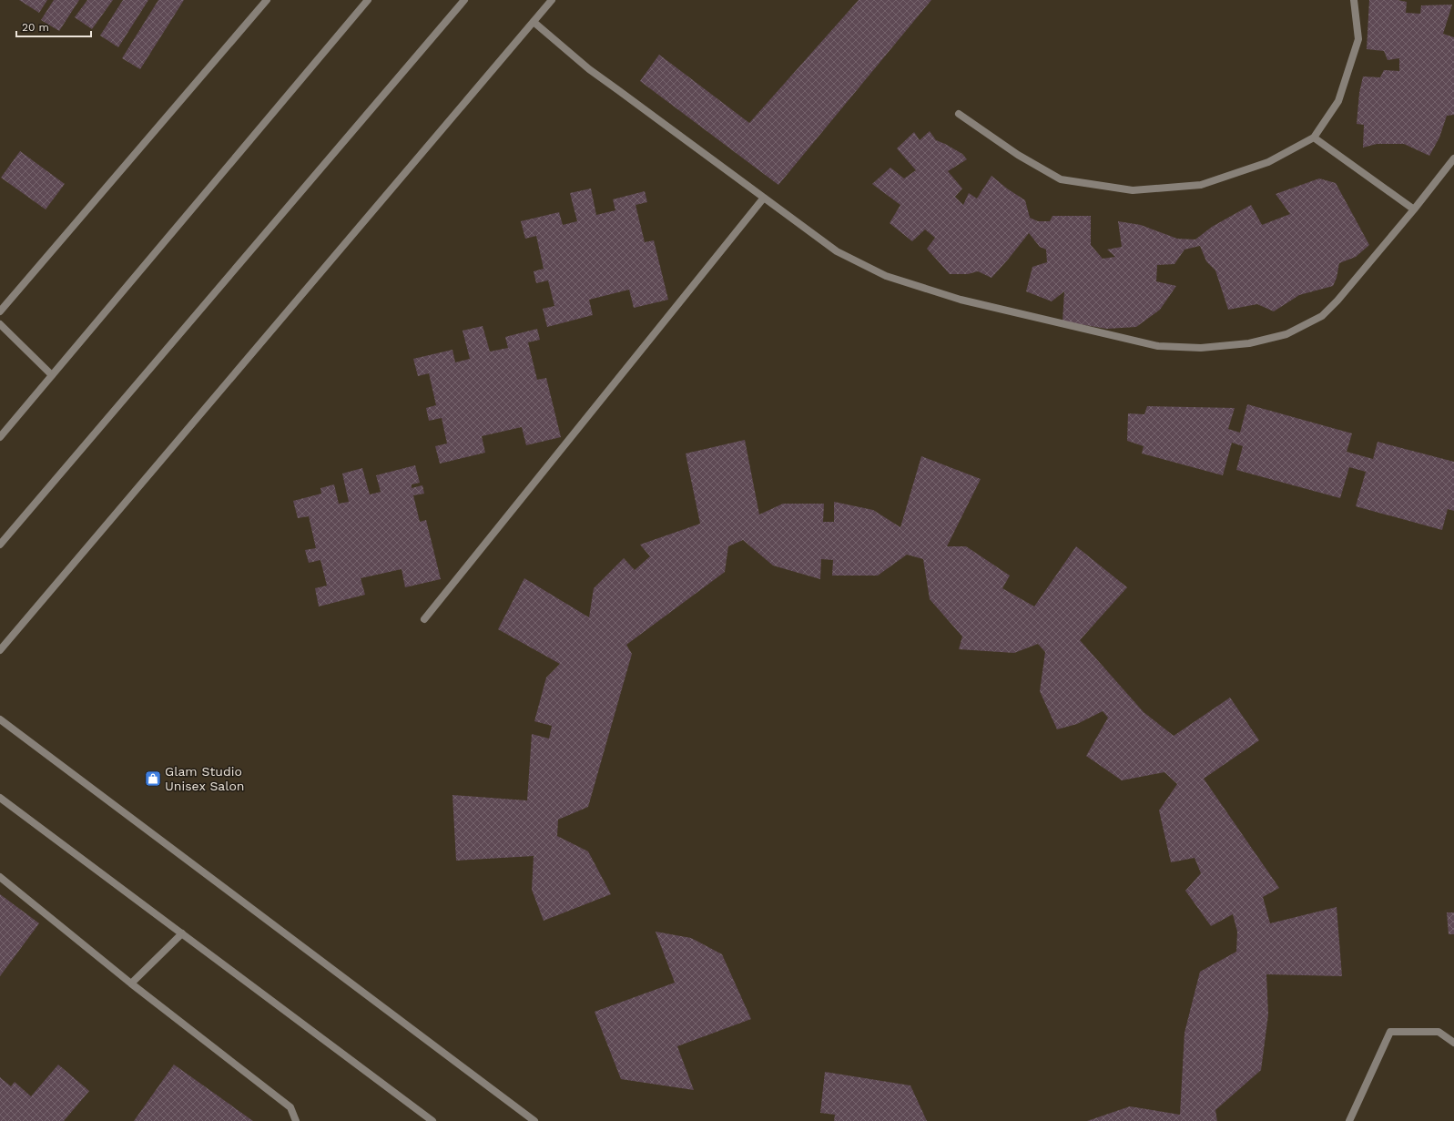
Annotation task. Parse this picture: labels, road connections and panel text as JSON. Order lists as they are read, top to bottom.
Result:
{
  "places": {
    "shop": ["Glam Studio Unisex Salon"]
  },
  "scale_bar": "20 m"
}
